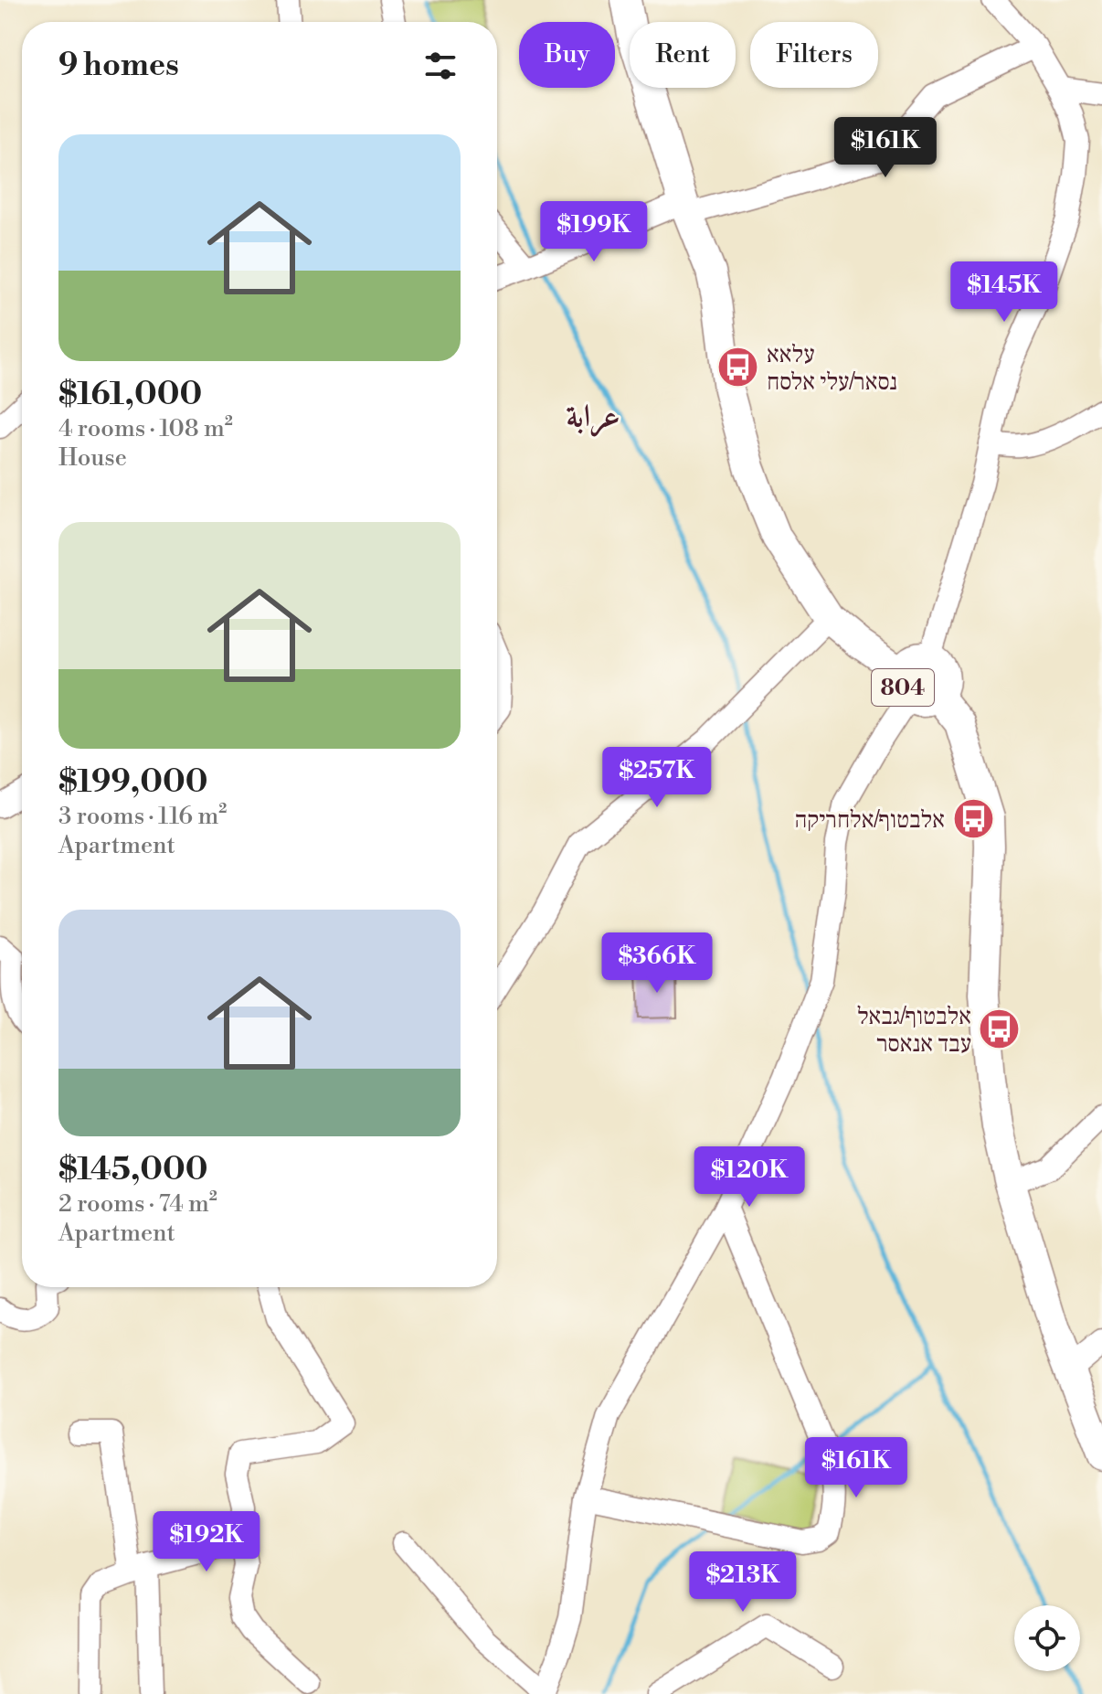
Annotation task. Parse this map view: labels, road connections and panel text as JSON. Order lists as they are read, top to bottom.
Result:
{
  "streets": {
    "main road": ["804"]
  },
  "districts": ["عرابة"],
  "places": {
    "bus stop": ["עלאא נסאר/עלי אלסח", "אלבטוף/אלחריקה", "אלבטוף/גבאל עבד אנאסר"]
  },
  "page": {
    "chip": ["Buy", "Rent", "Filters"],
    "heading": "9 homes",
    "list": [
      {
        "name": "$161,000",
        "note": "4 rooms · 108 m² · House"
      },
      {
        "name": "$199,000",
        "note": "3 rooms · 116 m² · Apartment"
      },
      {
        "name": "$145,000",
        "note": "2 rooms · 74 m² · Apartment"
      }
    ],
    "price": [
      "$161K",
      "$199K",
      "$145K",
      "$257K",
      "$366K",
      "$120K",
      "$161K",
      "$192K",
      "$213K"
    ]
  }
}
